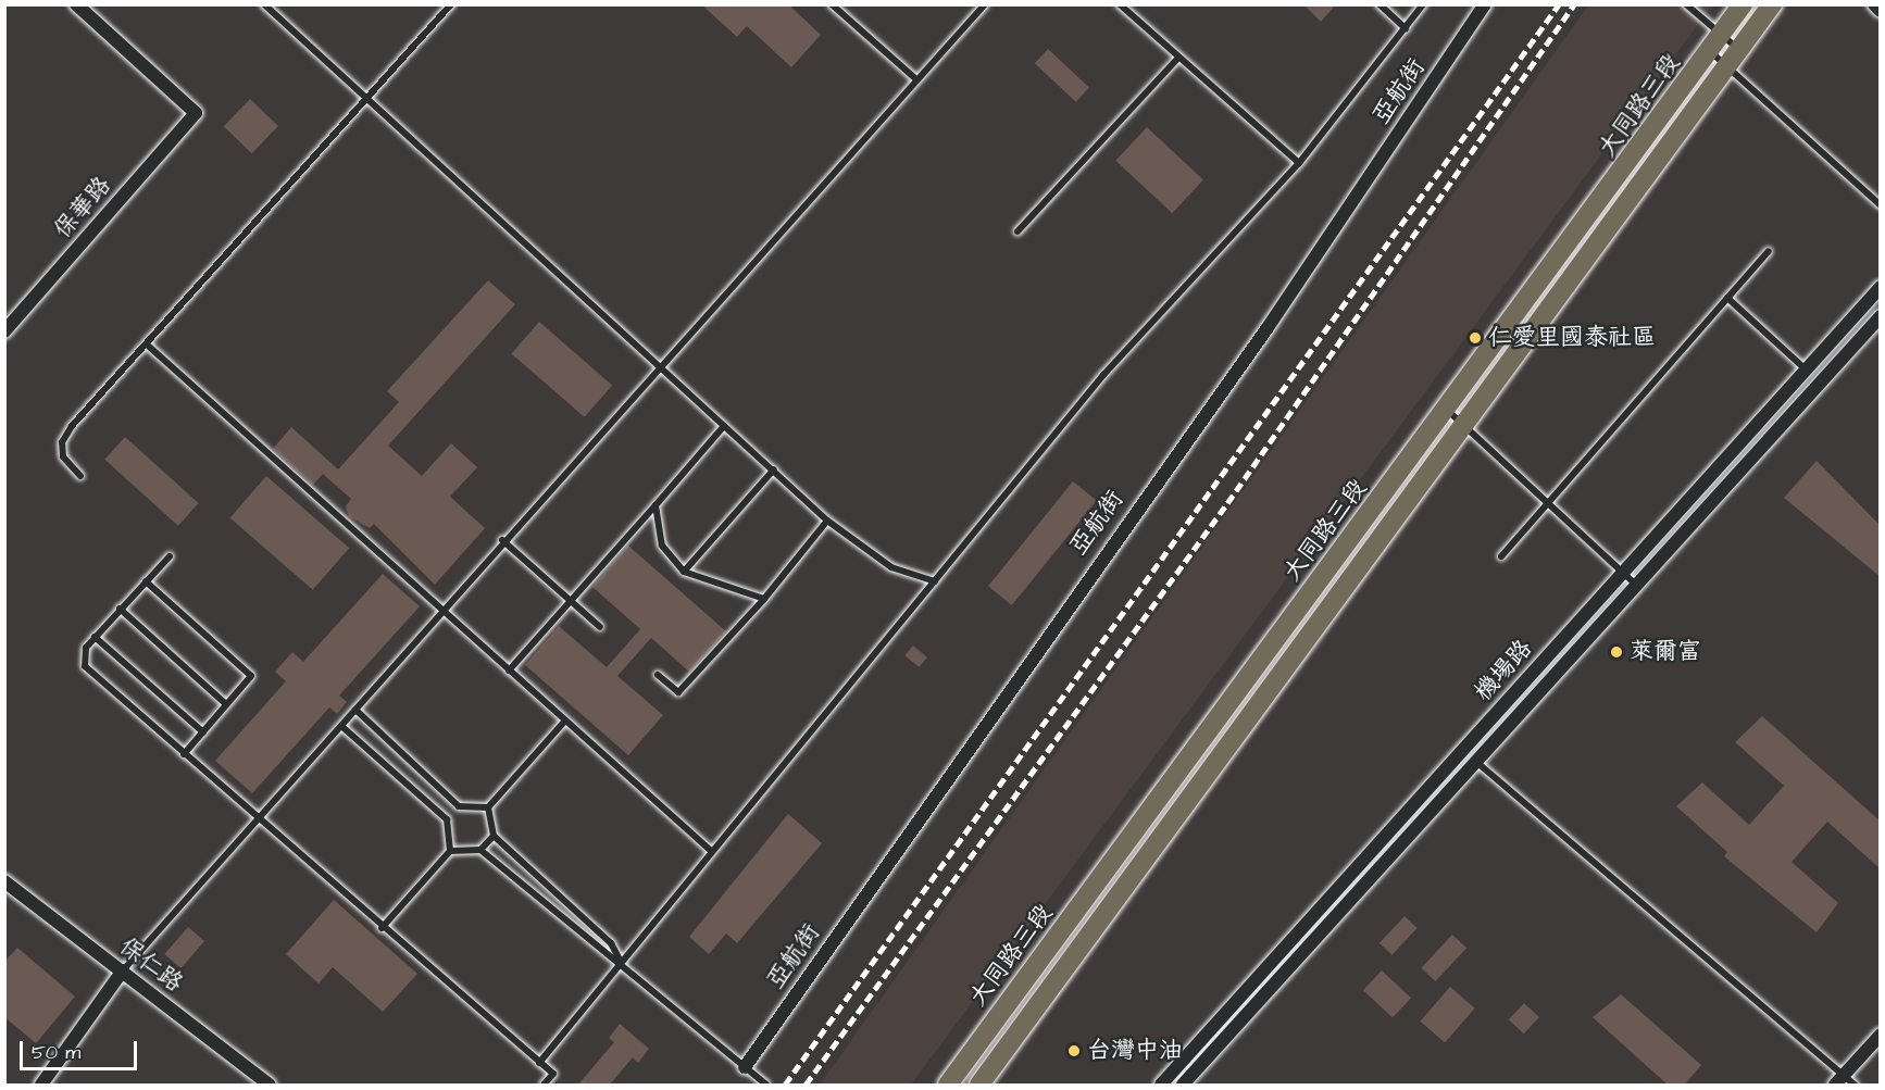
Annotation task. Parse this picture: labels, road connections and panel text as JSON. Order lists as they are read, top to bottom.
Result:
{
  "streets": {
    "main road": ["大同路三段"],
    "street": [
      "亞航街",
      "保華路",
      "機場路",
      "保仁路"
    ]
  },
  "places": ["仁愛里國泰社區", "萊爾富", "台灣中油"],
  "scale_bar": "50 m"
}
